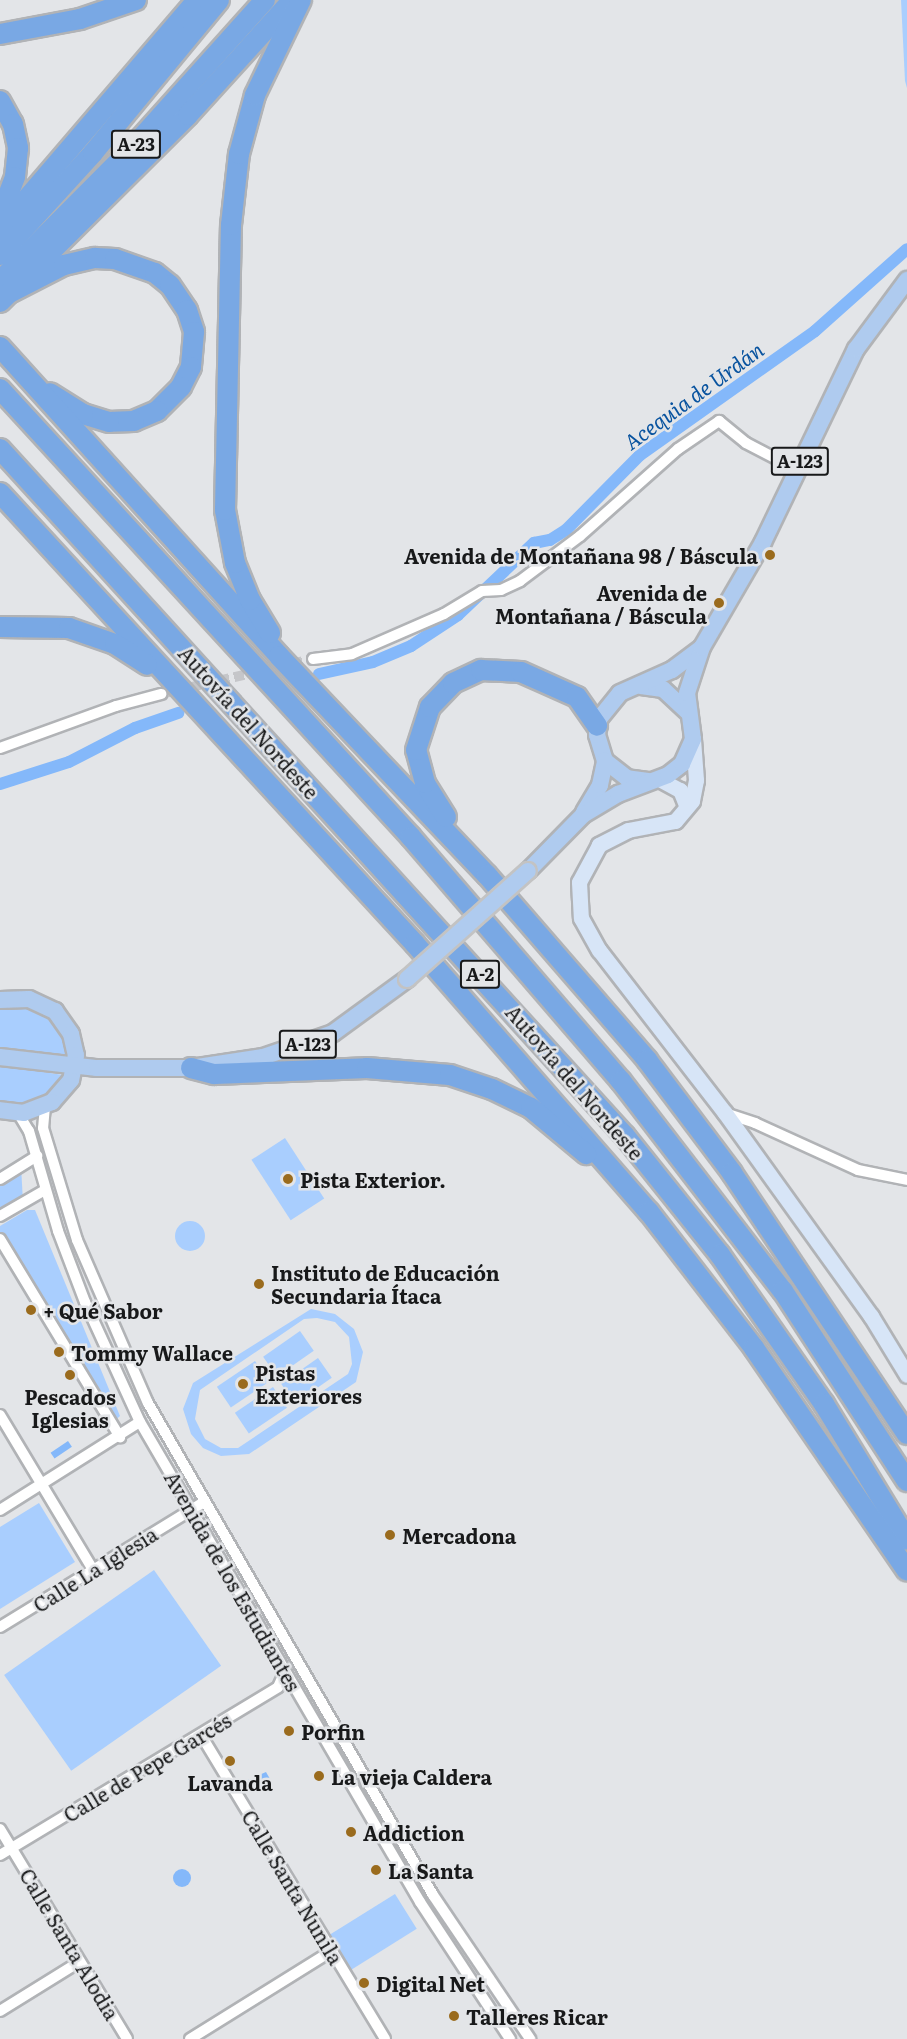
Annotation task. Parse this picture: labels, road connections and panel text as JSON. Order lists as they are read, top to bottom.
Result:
{
  "streets": {
    "highway": ["A-23", "Autovía del Nordeste", "A-2"],
    "main road": ["A-123"],
    "street": [
      "Calle La Iglesia",
      "Avenida de los Estudiantes",
      "Calle de Pepe Garcés",
      "Calle Santa Nunila",
      "Calle Santa Alodia"
    ]
  },
  "crossings": [
    ["Calle La Iglesia", "Avenida de los Estudiantes"],
    ["Avenida de los Estudiantes", "Calle de Pepe Garcés"],
    ["Calle de Pepe Garcés", "Calle Santa Nunila"],
    ["Calle de Pepe Garcés", "Calle Santa Alodia"]
  ],
  "water": ["Acequia de Urdán"],
  "places": [
    "Avenida de Montañana 98 / Báscula",
    "Avenida de Montañana / Báscula",
    "Pista Exterior.",
    "Instituto de Educación Secundaria Ítaca",
    "+ Qué Sabor",
    "Tommy Wallace",
    "Pescados Iglesias",
    "Pistas Exteriores",
    "Mercadona",
    "Porfin",
    "Lavanda",
    "La vieja Caldera",
    "Addiction",
    "La Santa",
    "Digital Net",
    "Talleres Ricar"
  ]
}
